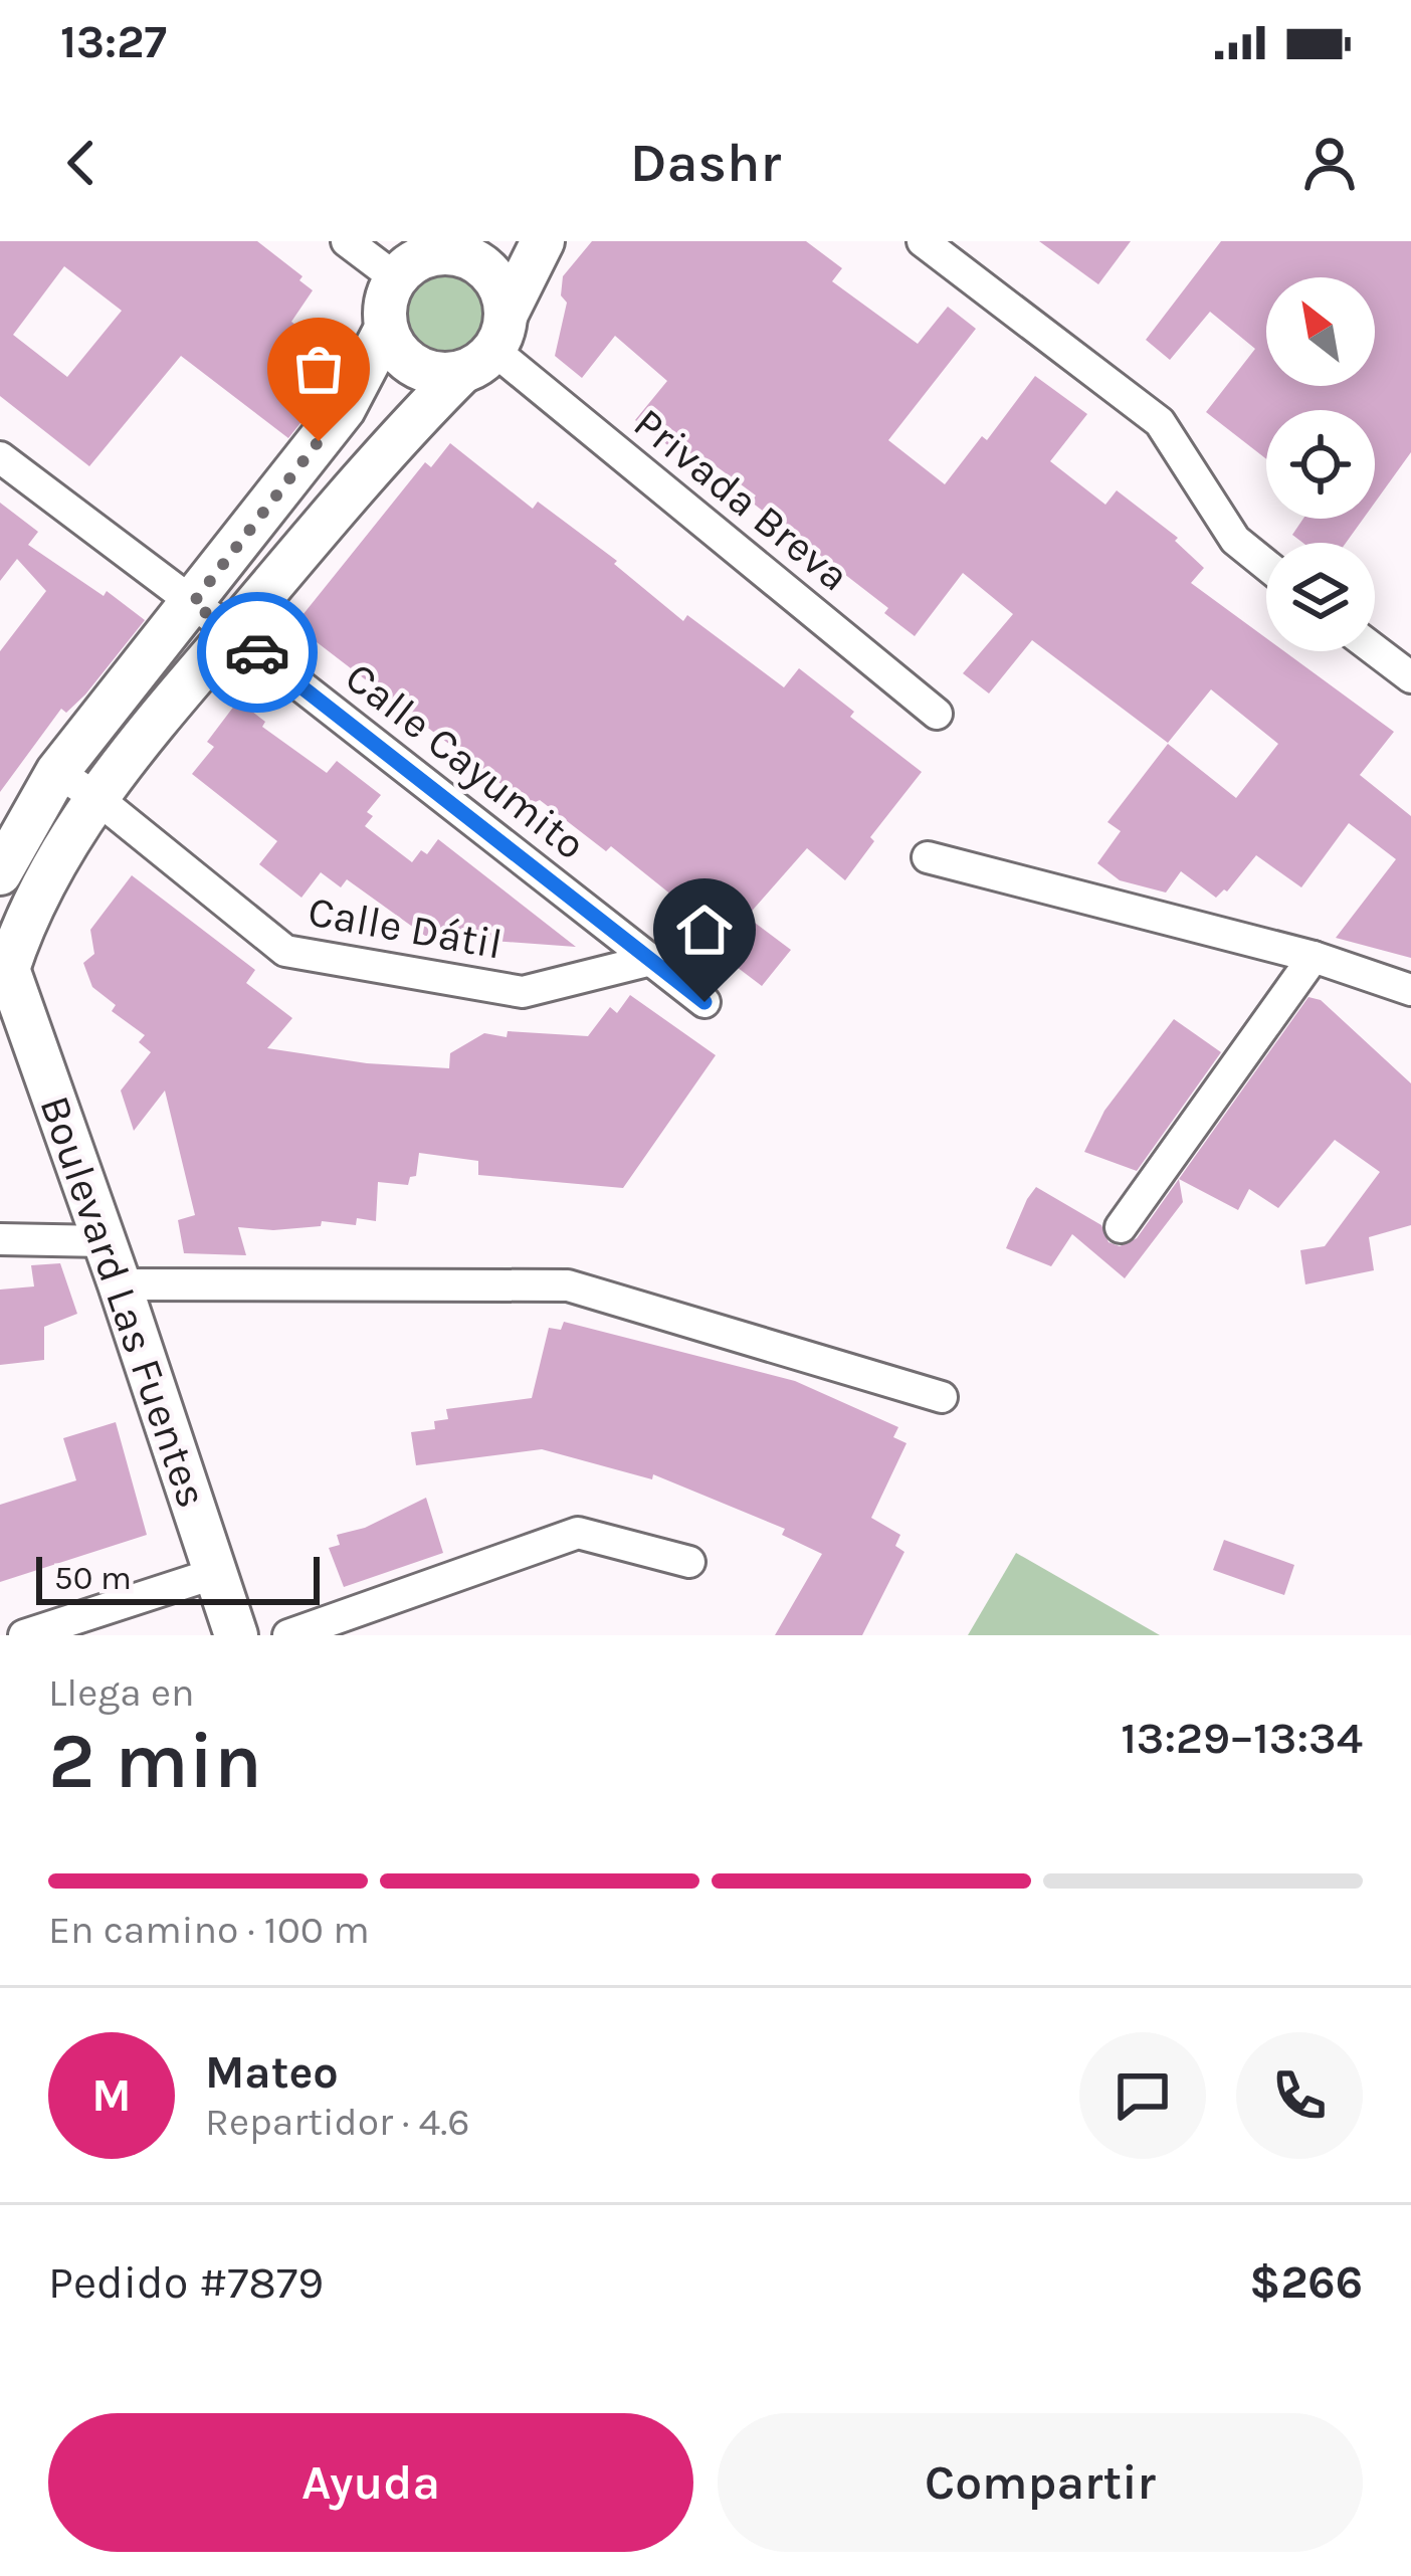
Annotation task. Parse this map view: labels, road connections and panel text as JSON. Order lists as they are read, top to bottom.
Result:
{
  "streets": {
    "street": [
      "Privada Breva",
      "Calle Cayumito",
      "Calle Dátil",
      "Boulevard Las Fuentes"
    ]
  },
  "crossings": [
    ["Privada Breva", "Boulevard Las Fuentes"],
    ["Calle Cayumito", "Calle Dátil"],
    ["Calle Cayumito", "Boulevard Las Fuentes"],
    ["Calle Dátil", "Boulevard Las Fuentes"]
  ],
  "scale_bar": "50 m",
  "north": "top left",
  "page": {
    "status": "13:27",
    "header": "Dashr",
    "scale": "50 m",
    "heading": ["2 min", "Llega en", "13:29–13:34"],
    "panel": [
      "Mateo",
      "Repartidor · 4.6",
      "Pedido #7879",
      "$266"
    ],
    "bar": "En camino · 100 m",
    "round": "M",
    "buttons": ["Ayuda", "Compartir"]
  }
}
